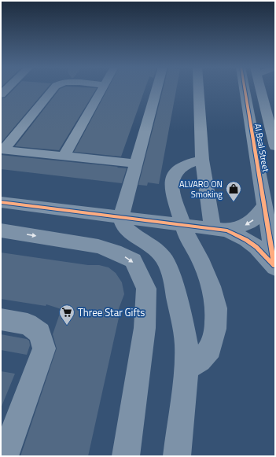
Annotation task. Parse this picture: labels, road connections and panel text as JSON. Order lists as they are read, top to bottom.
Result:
{
  "streets": {
    "street": ["Al Bsal Street"]
  },
  "places": {
    "shop": ["ALVARO ON Smoking"],
    "supermarket": ["Three Star Gifts"]
  }
}
